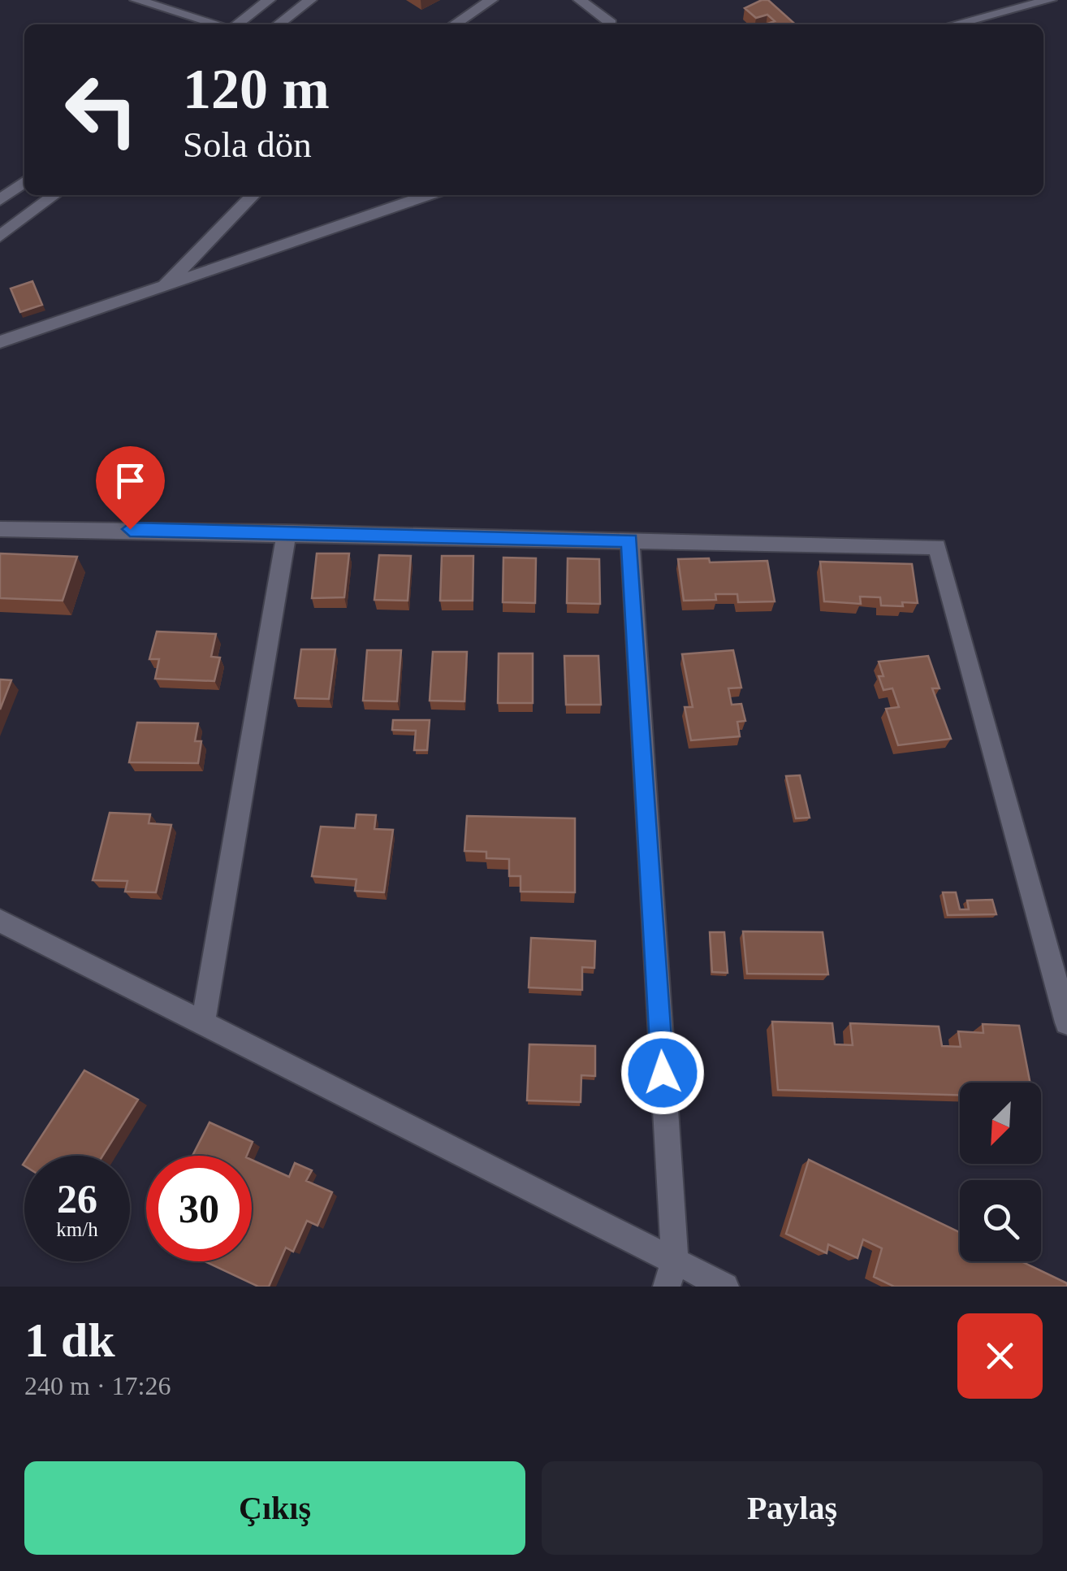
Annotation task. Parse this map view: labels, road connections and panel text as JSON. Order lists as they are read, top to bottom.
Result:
{
  "north": "bottom left",
  "page": {
    "turn": ["120 m", "Sola dön"],
    "speed": "26 km/h",
    "limit": "30",
    "heading": ["1 dk", "240 m · 17:26"],
    "buttons": ["Çıkış", "Paylaş"]
  }
}
